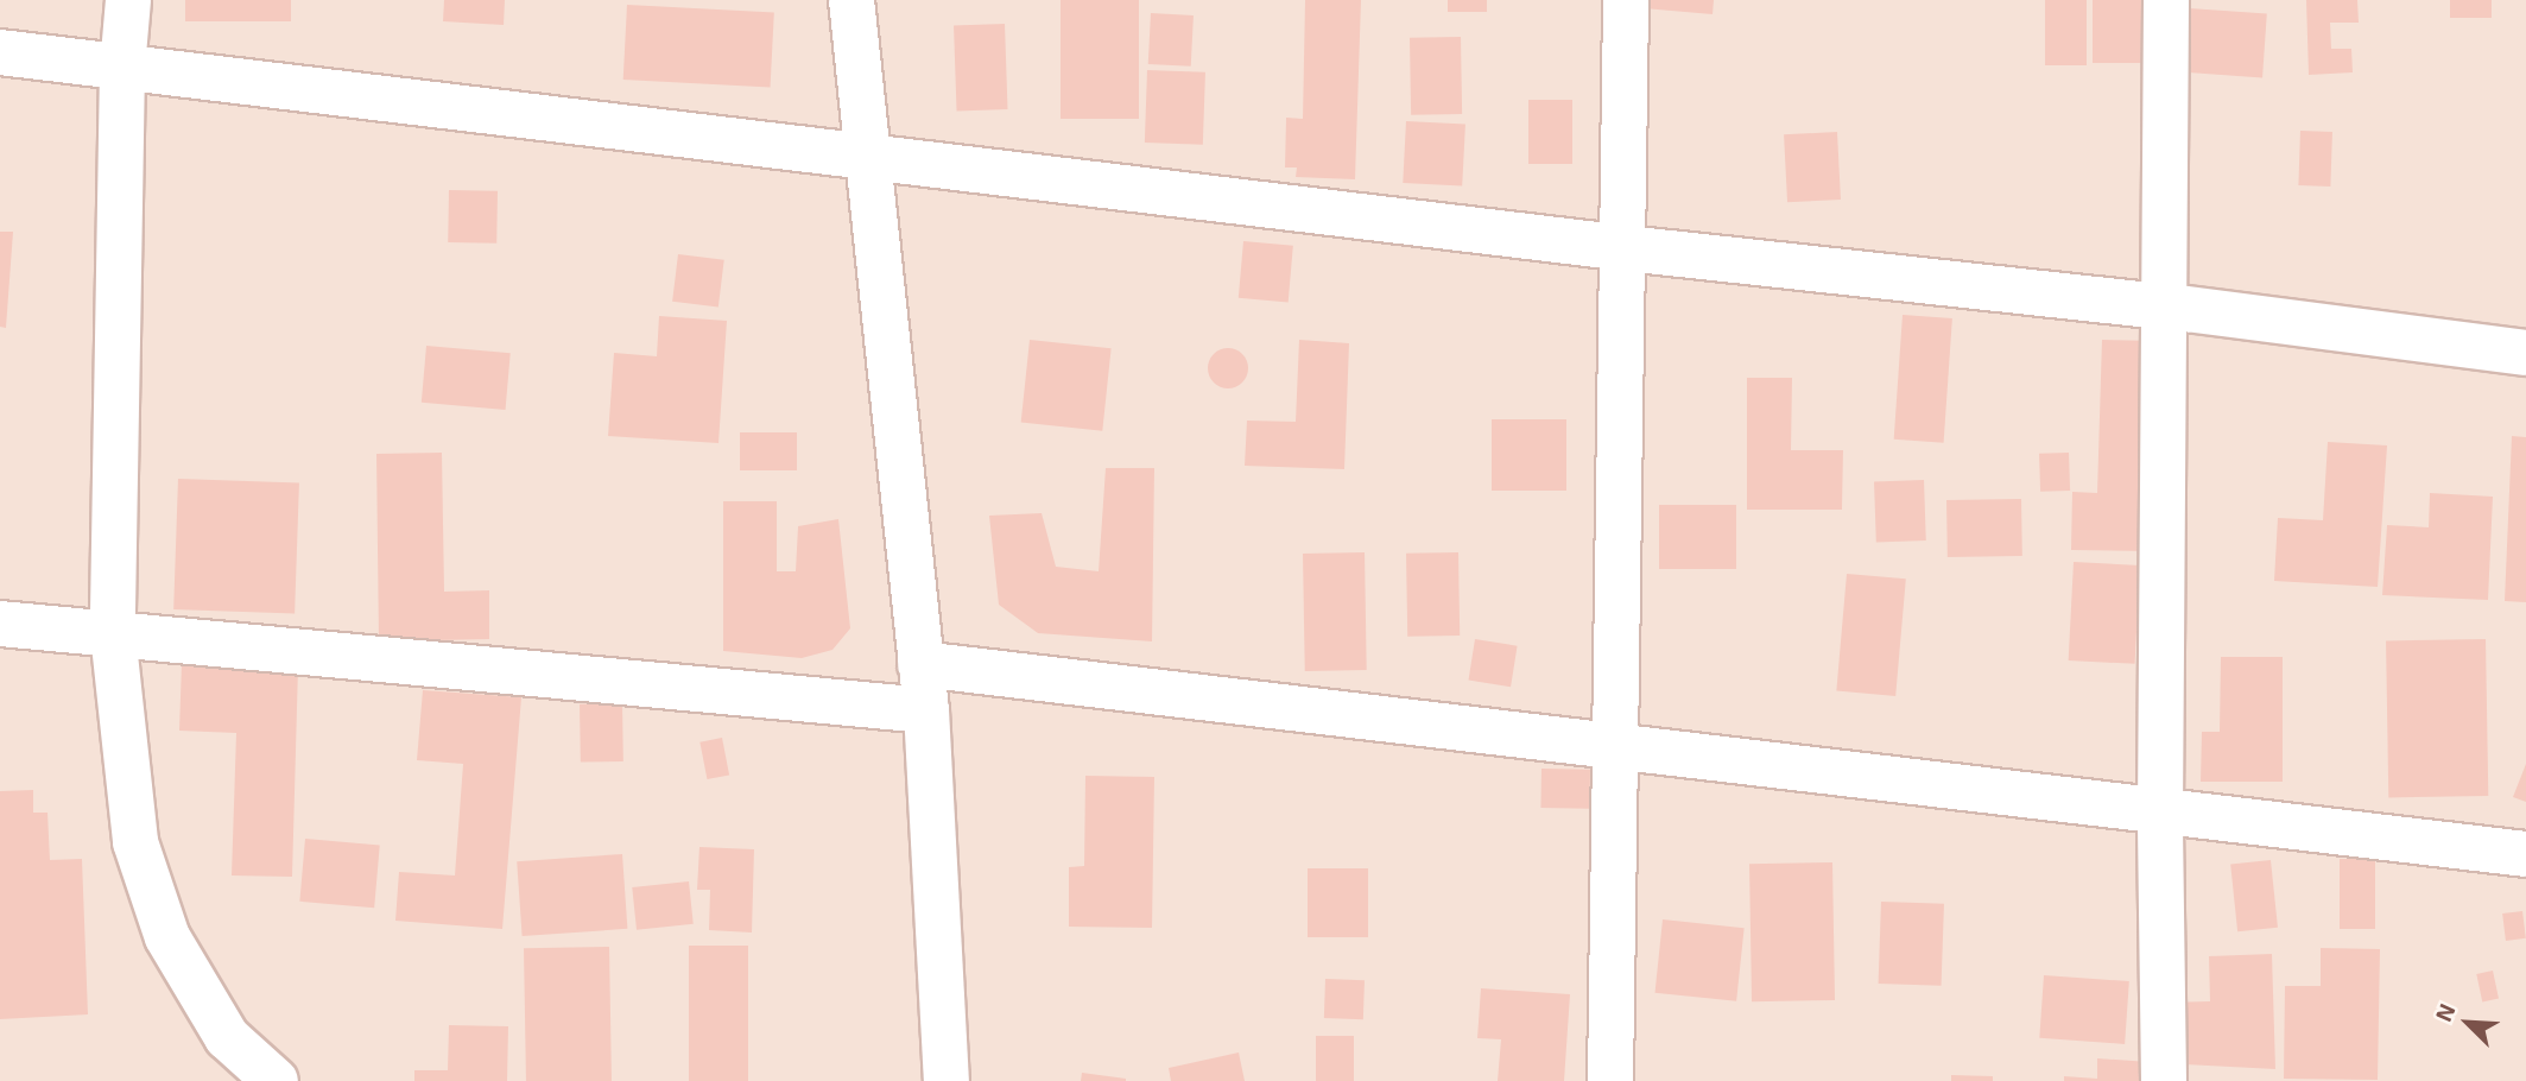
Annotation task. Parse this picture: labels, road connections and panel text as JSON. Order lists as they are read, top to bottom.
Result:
{
  "north": "top left"
}
